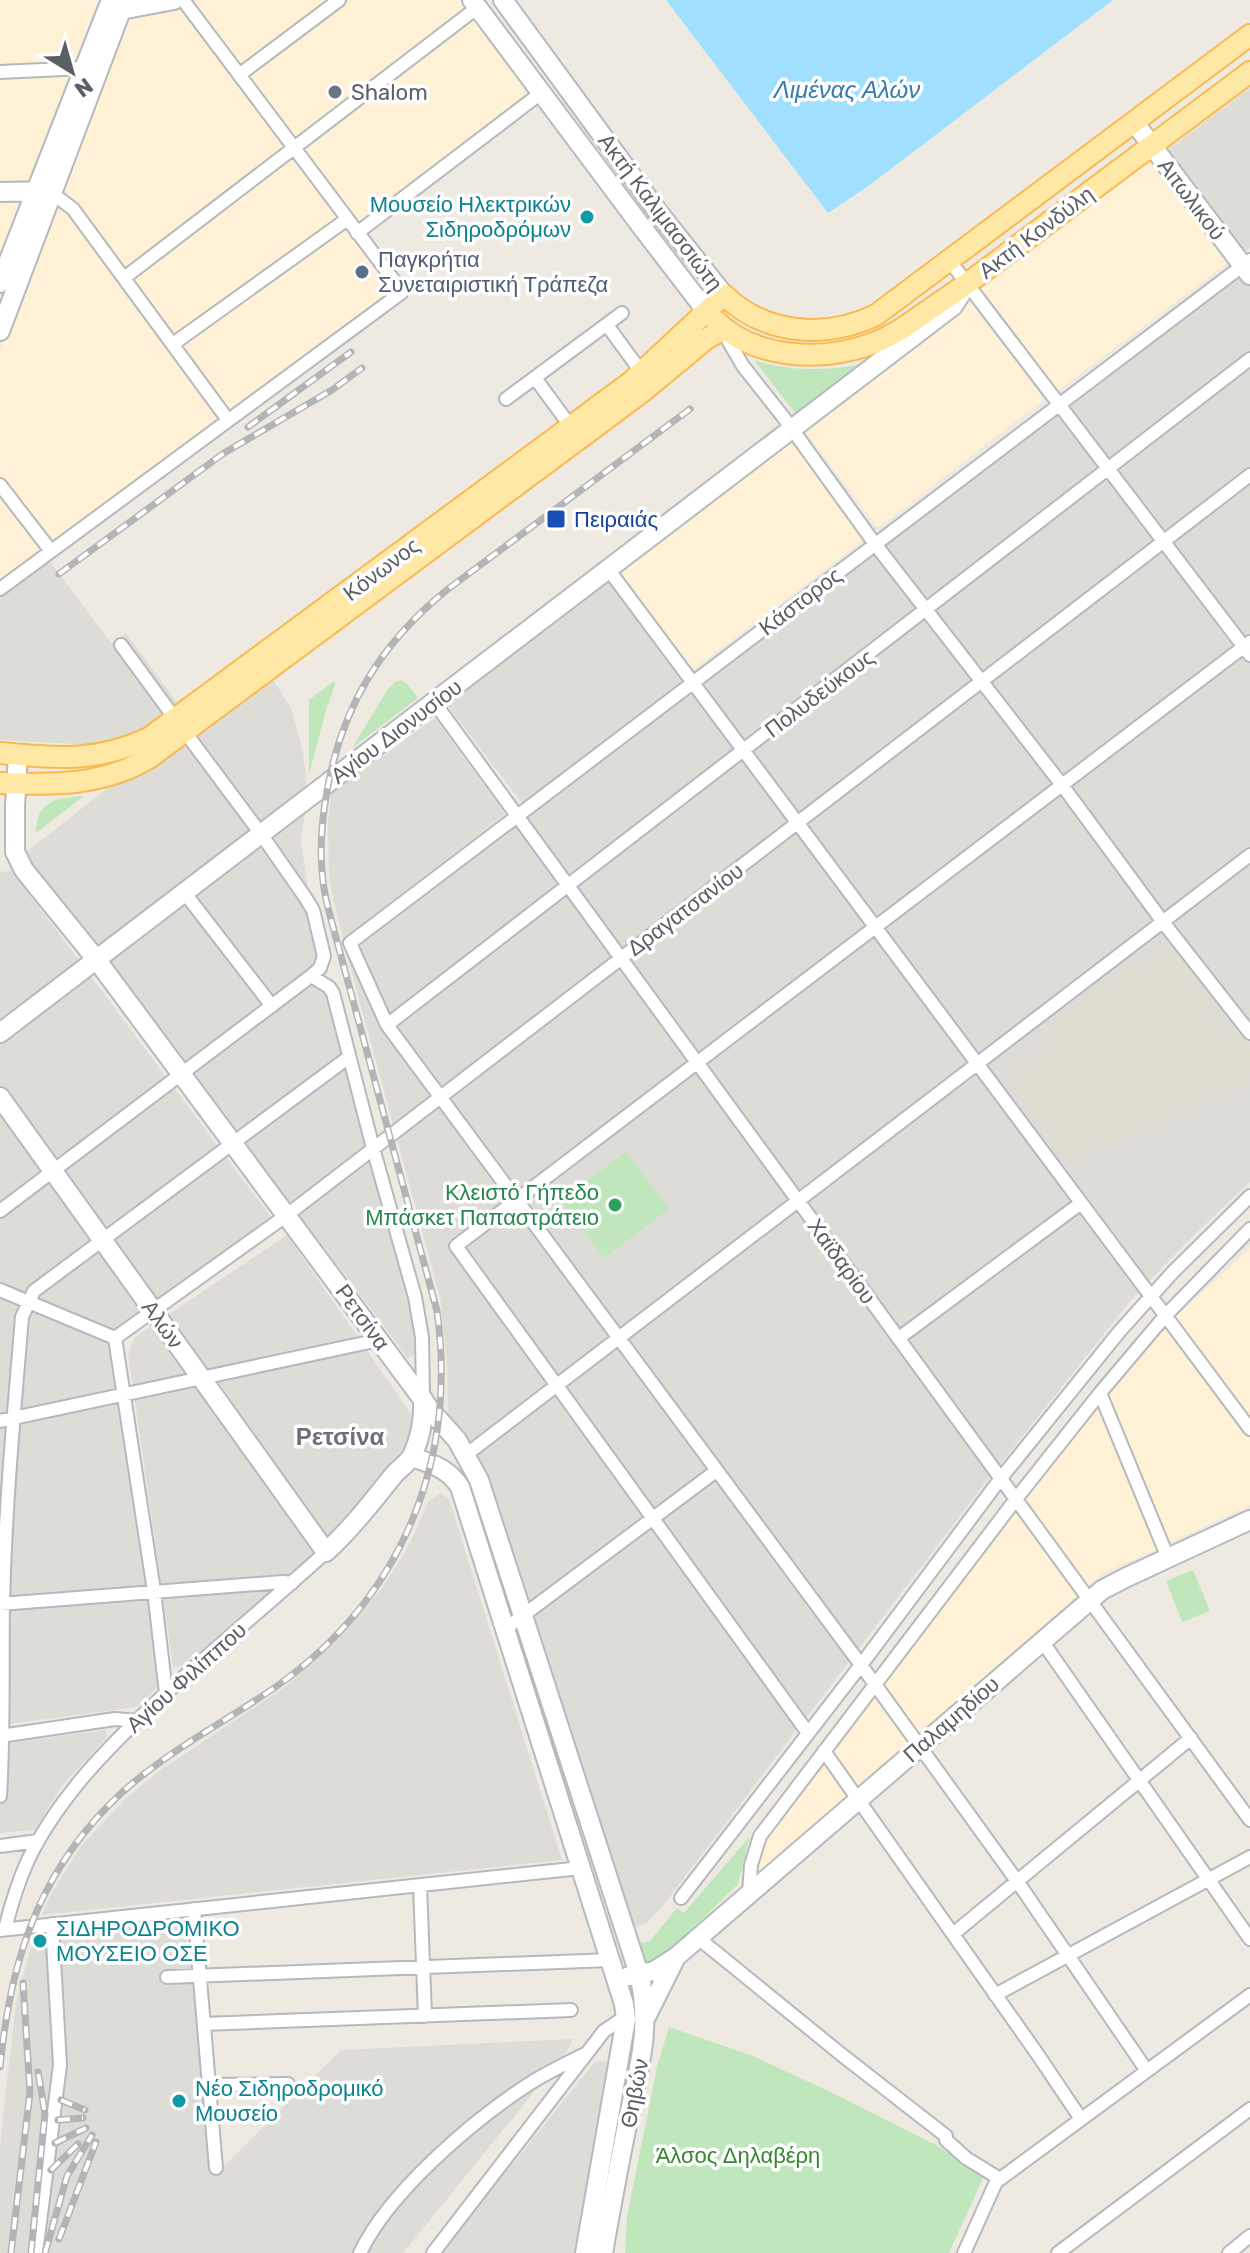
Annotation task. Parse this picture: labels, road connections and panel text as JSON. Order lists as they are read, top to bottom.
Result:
{
  "streets": {
    "main road": [
      "Αιτωλικού",
      "Ακτή Καλιμασσιώτη",
      "Ακτή Κονδύλη",
      "Κόνωνος",
      "Αγίου Διονυσίου",
      "Ρετσίνα",
      "Αλών",
      "Αγίου Φιλίππου",
      "Παλαμηδίου",
      "Θηβών"
    ],
    "street": [
      "Κάστορος",
      "Πολυδεύκους",
      "Δραγατσανίου",
      "Χαϊδαρίου"
    ]
  },
  "crossings": [
    ["Αιτωλικού", "Ακτή Κονδύλη"],
    ["Αιτωλικού", "Κάστορος"],
    ["Ακτή Καλιμασσιώτη", "Ακτή Κονδύλη"],
    ["Ακτή Καλιμασσιώτη", "Κόνωνος"],
    ["Ακτή Κονδύλη", "Αγίου Διονυσίου"],
    ["Κόνωνος", "Ρετσίνα"],
    ["Κάστορος", "Πολυδεύκους"],
    ["Κάστορος", "Χαϊδαρίου"],
    ["Πολυδεύκους", "Χαϊδαρίου"],
    ["Αγίου Διονυσίου", "Χαϊδαρίου"],
    ["Αγίου Διονυσίου", "Ρετσίνα"],
    ["Δραγατσανίου", "Χαϊδαρίου"],
    ["Δραγατσανίου", "Ρετσίνα"],
    ["Δραγατσανίου", "Αλών"],
    ["Χαϊδαρίου", "Παλαμηδίου"],
    ["Ρετσίνα", "Θηβών"],
    ["Αλών", "Αγίου Φιλίππου"],
    ["Παλαμηδίου", "Θηβών"]
  ],
  "districts": ["Ρετσίνα"],
  "water": ["Λιμένας Αλών"],
  "parks": ["Άλσος Δηλαβέρη"],
  "places": {
    "other": [
      "Shalom",
      "Μουσείο Ηλεκτρικών Σιδηροδρόμων",
      "Παγκρήτια Συνεταιριστική Τράπεζα",
      "Κλειστό Γήπεδο Μπάσκετ Παπαστράτειο",
      "ΣΙΔΗΡΟΔΡΟΜΙΚΟ ΜΟΥΣΕΙΟ ΟΣΕ",
      "Νέο Σιδηροδρομικό Μουσείο"
    ],
    "transit": ["Πειραιάς"]
  },
  "north": "bottom right"
}
